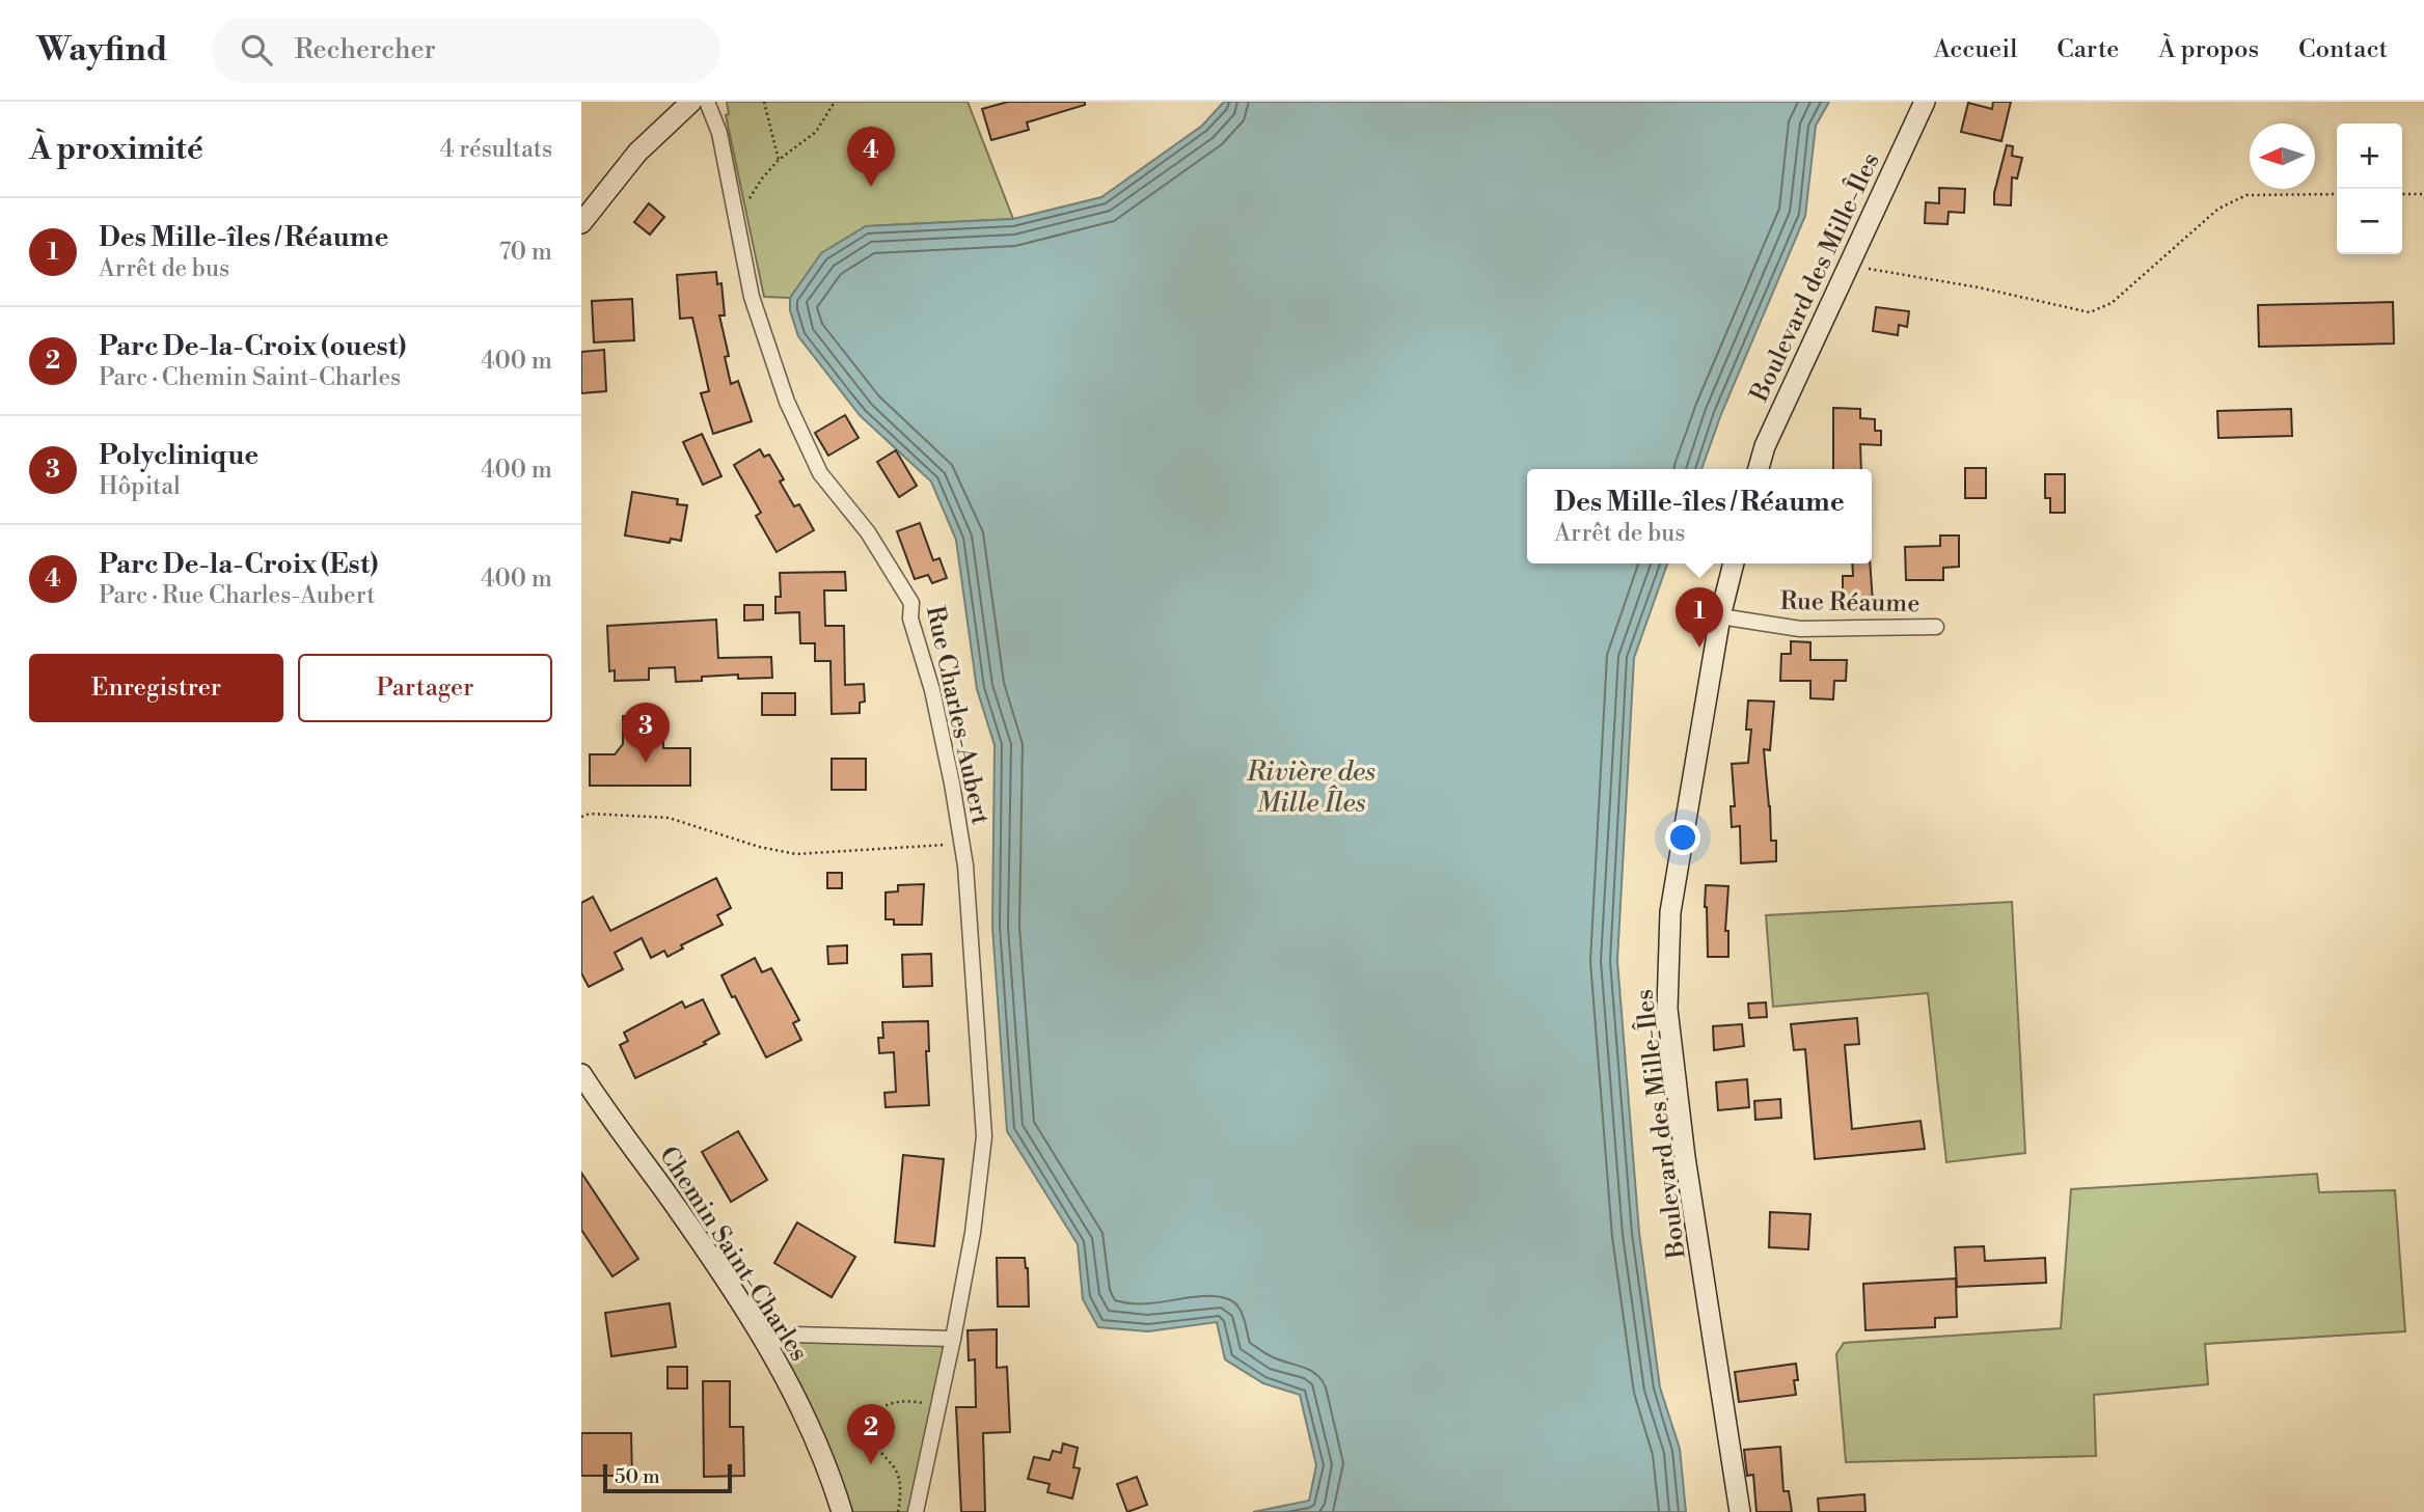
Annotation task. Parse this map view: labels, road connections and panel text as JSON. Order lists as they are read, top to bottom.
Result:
{
  "streets": {
    "street": [
      "Boulevard des Mille-Îles",
      "Rue Réaume",
      "Rue Charles-Aubert",
      "Chemin Saint-Charles"
    ]
  },
  "crossings": [
    ["Boulevard des Mille-Îles", "Rue Réaume"]
  ],
  "water": ["Rivière des Mille Îles"],
  "scale_bar": "50 m",
  "north": "left",
  "page": {
    "header": "Wayfind",
    "search": "Rechercher",
    "nav": [
      "Accueil",
      "Carte",
      "À propos",
      "Contact"
    ],
    "heading": ["À proximité", "4 résultats"],
    "map_buttons": ["+", "−"],
    "pins": [
      "4",
      "1",
      "3",
      "2"
    ],
    "list": [
      {
        "mark": "1",
        "name": "Des Mille-îles / Réaume",
        "note": "Arrêt de bus",
        "value": "70 m"
      },
      {
        "mark": "2",
        "name": "Parc De-la-Croix (ouest)",
        "note": "Parc · Chemin Saint-Charles",
        "value": "400 m"
      },
      {
        "mark": "3",
        "name": "Polyclinique",
        "note": "Hôpital",
        "value": "400 m"
      },
      {
        "mark": "4",
        "name": "Parc De-la-Croix (Est)",
        "note": "Parc · Rue Charles-Aubert",
        "value": "400 m"
      }
    ],
    "popup": ["Des Mille-îles / Réaume", "Arrêt de bus"],
    "buttons": ["Enregistrer", "Partager"],
    "scale": "50 m"
  }
}
